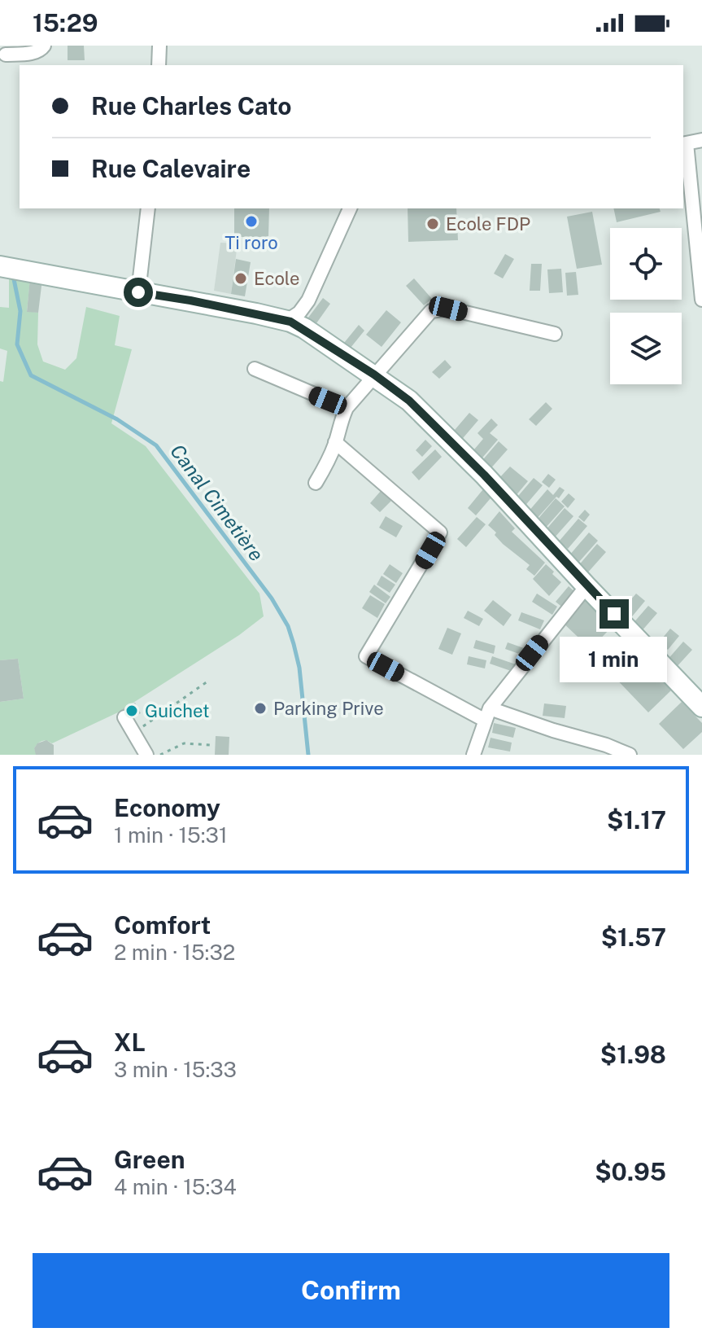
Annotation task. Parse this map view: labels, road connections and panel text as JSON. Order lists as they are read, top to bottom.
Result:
{
  "water": ["Canal Cimetière"],
  "places": [
    "Ti roro",
    "Ecole FDP",
    "Ecole",
    "Parking Prive",
    "Guichet"
  ],
  "page": {
    "status": "15:29",
    "banner": ["Rue Charles Cato", "Rue Calevaire"],
    "bubble": "1 min",
    "list": [
      {
        "name": "Economy",
        "note": "1 min · 15:31",
        "value": "$1.17"
      },
      {
        "name": "Comfort",
        "note": "2 min · 15:32",
        "value": "$1.57"
      },
      {
        "name": "XL",
        "note": "3 min · 15:33",
        "value": "$1.98"
      },
      {
        "name": "Green",
        "note": "4 min · 15:34",
        "value": "$0.95"
      }
    ],
    "buttons": "Confirm"
  }
}
